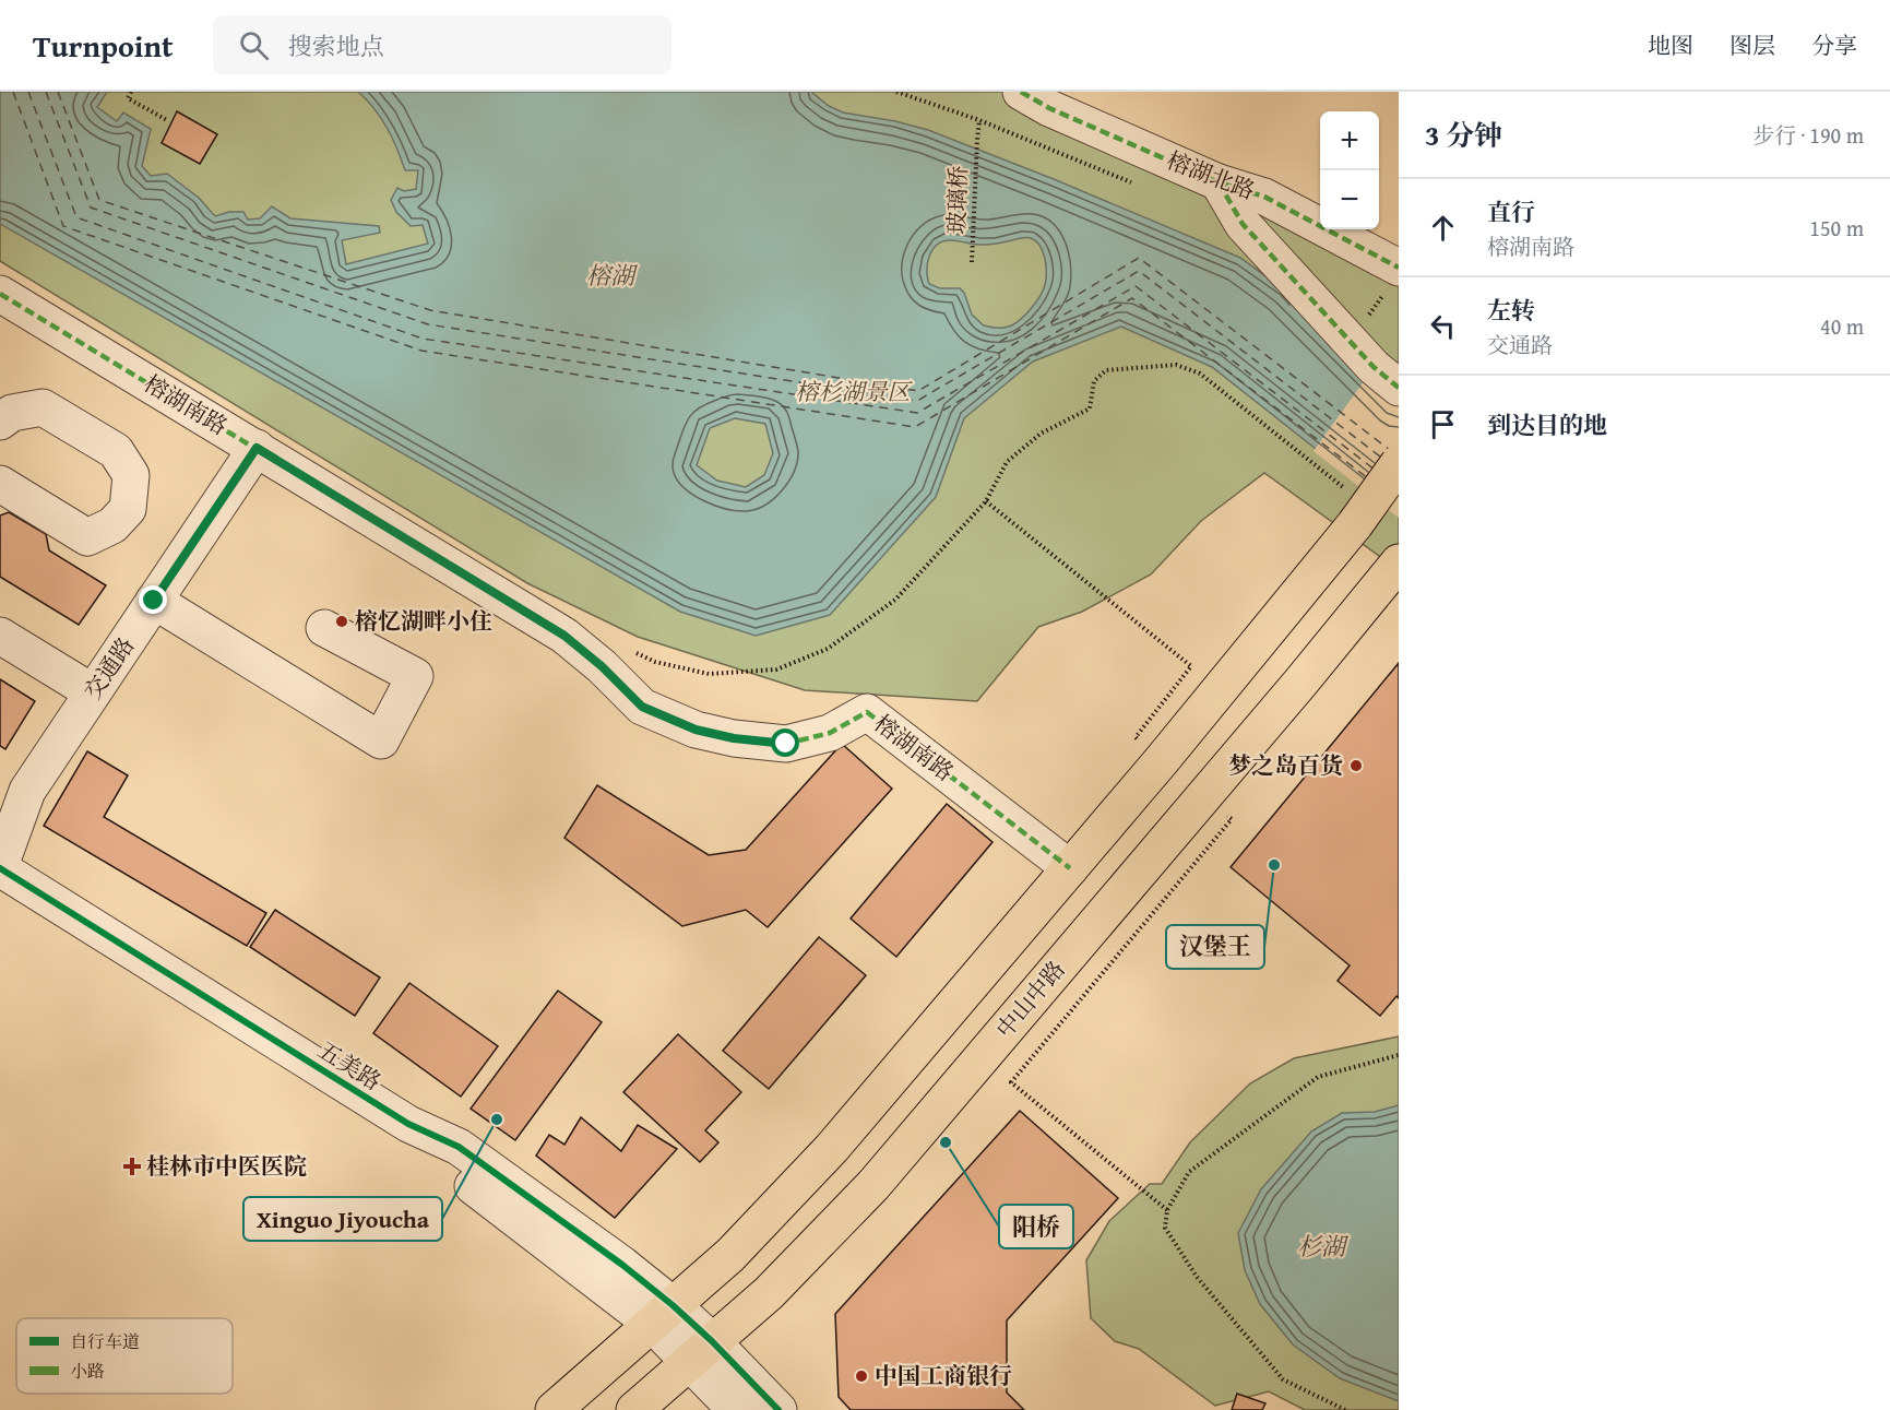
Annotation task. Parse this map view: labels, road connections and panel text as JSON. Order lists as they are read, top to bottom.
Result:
{
  "streets": {
    "highway": ["中山中路"],
    "street": [
      "榕湖北路",
      "榕湖南路",
      "交通路",
      "五美路"
    ],
    "path": ["玻璃桥"]
  },
  "crossings": [
    ["榕湖南路", "交通路"],
    ["交通路", "五美路"],
    ["中山中路", "五美路"]
  ],
  "water": ["榕湖", "杉湖"],
  "parks": ["榕杉湖景区"],
  "places": {
    "other": [
      "榕忆湖畔小住",
      "梦之岛百货",
      "汉堡王",
      "Xinguo Jiyoucha",
      "阳桥",
      "中国工商银行"
    ],
    "health": ["桂林市中医医院"]
  },
  "legend": ["自行车道", "小路"],
  "page": {
    "header": "Turnpoint",
    "search": "搜索地点",
    "nav": ["地图", "图层", "分享"],
    "heading": ["3 分钟", "步行 · 190 m"],
    "map_buttons": ["+", "−"],
    "list": [
      ["直行", "榕湖南路", "150 m"],
      ["左转", "交通路", "40 m"],
      "到达目的地"
    ]
  }
}
